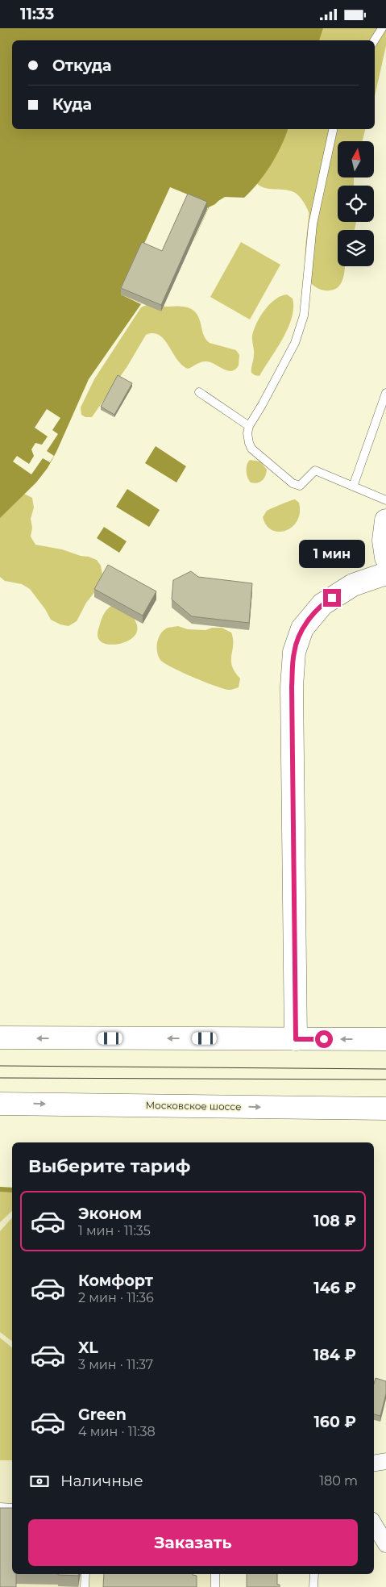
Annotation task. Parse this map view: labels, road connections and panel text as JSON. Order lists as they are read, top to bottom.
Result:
{
  "streets": {
    "main road": ["Московское шоссе"]
  },
  "north": "top",
  "page": {
    "status": "11:33",
    "banner": ["Откуда", "Куда"],
    "bubble": "1 мин",
    "heading": "Выберите тариф",
    "list": [
      {
        "name": "Эконом",
        "note": "1 мин · 11:35",
        "value": "108 ₽"
      },
      {
        "name": "Комфорт",
        "note": "2 мин · 11:36",
        "value": "146 ₽"
      },
      {
        "name": "XL",
        "note": "3 мин · 11:37",
        "value": "184 ₽"
      },
      {
        "name": "Green",
        "note": "4 мин · 11:38",
        "value": "160 ₽"
      }
    ],
    "pay": ["Наличные", "180 m"],
    "buttons": "Заказать"
  }
}
